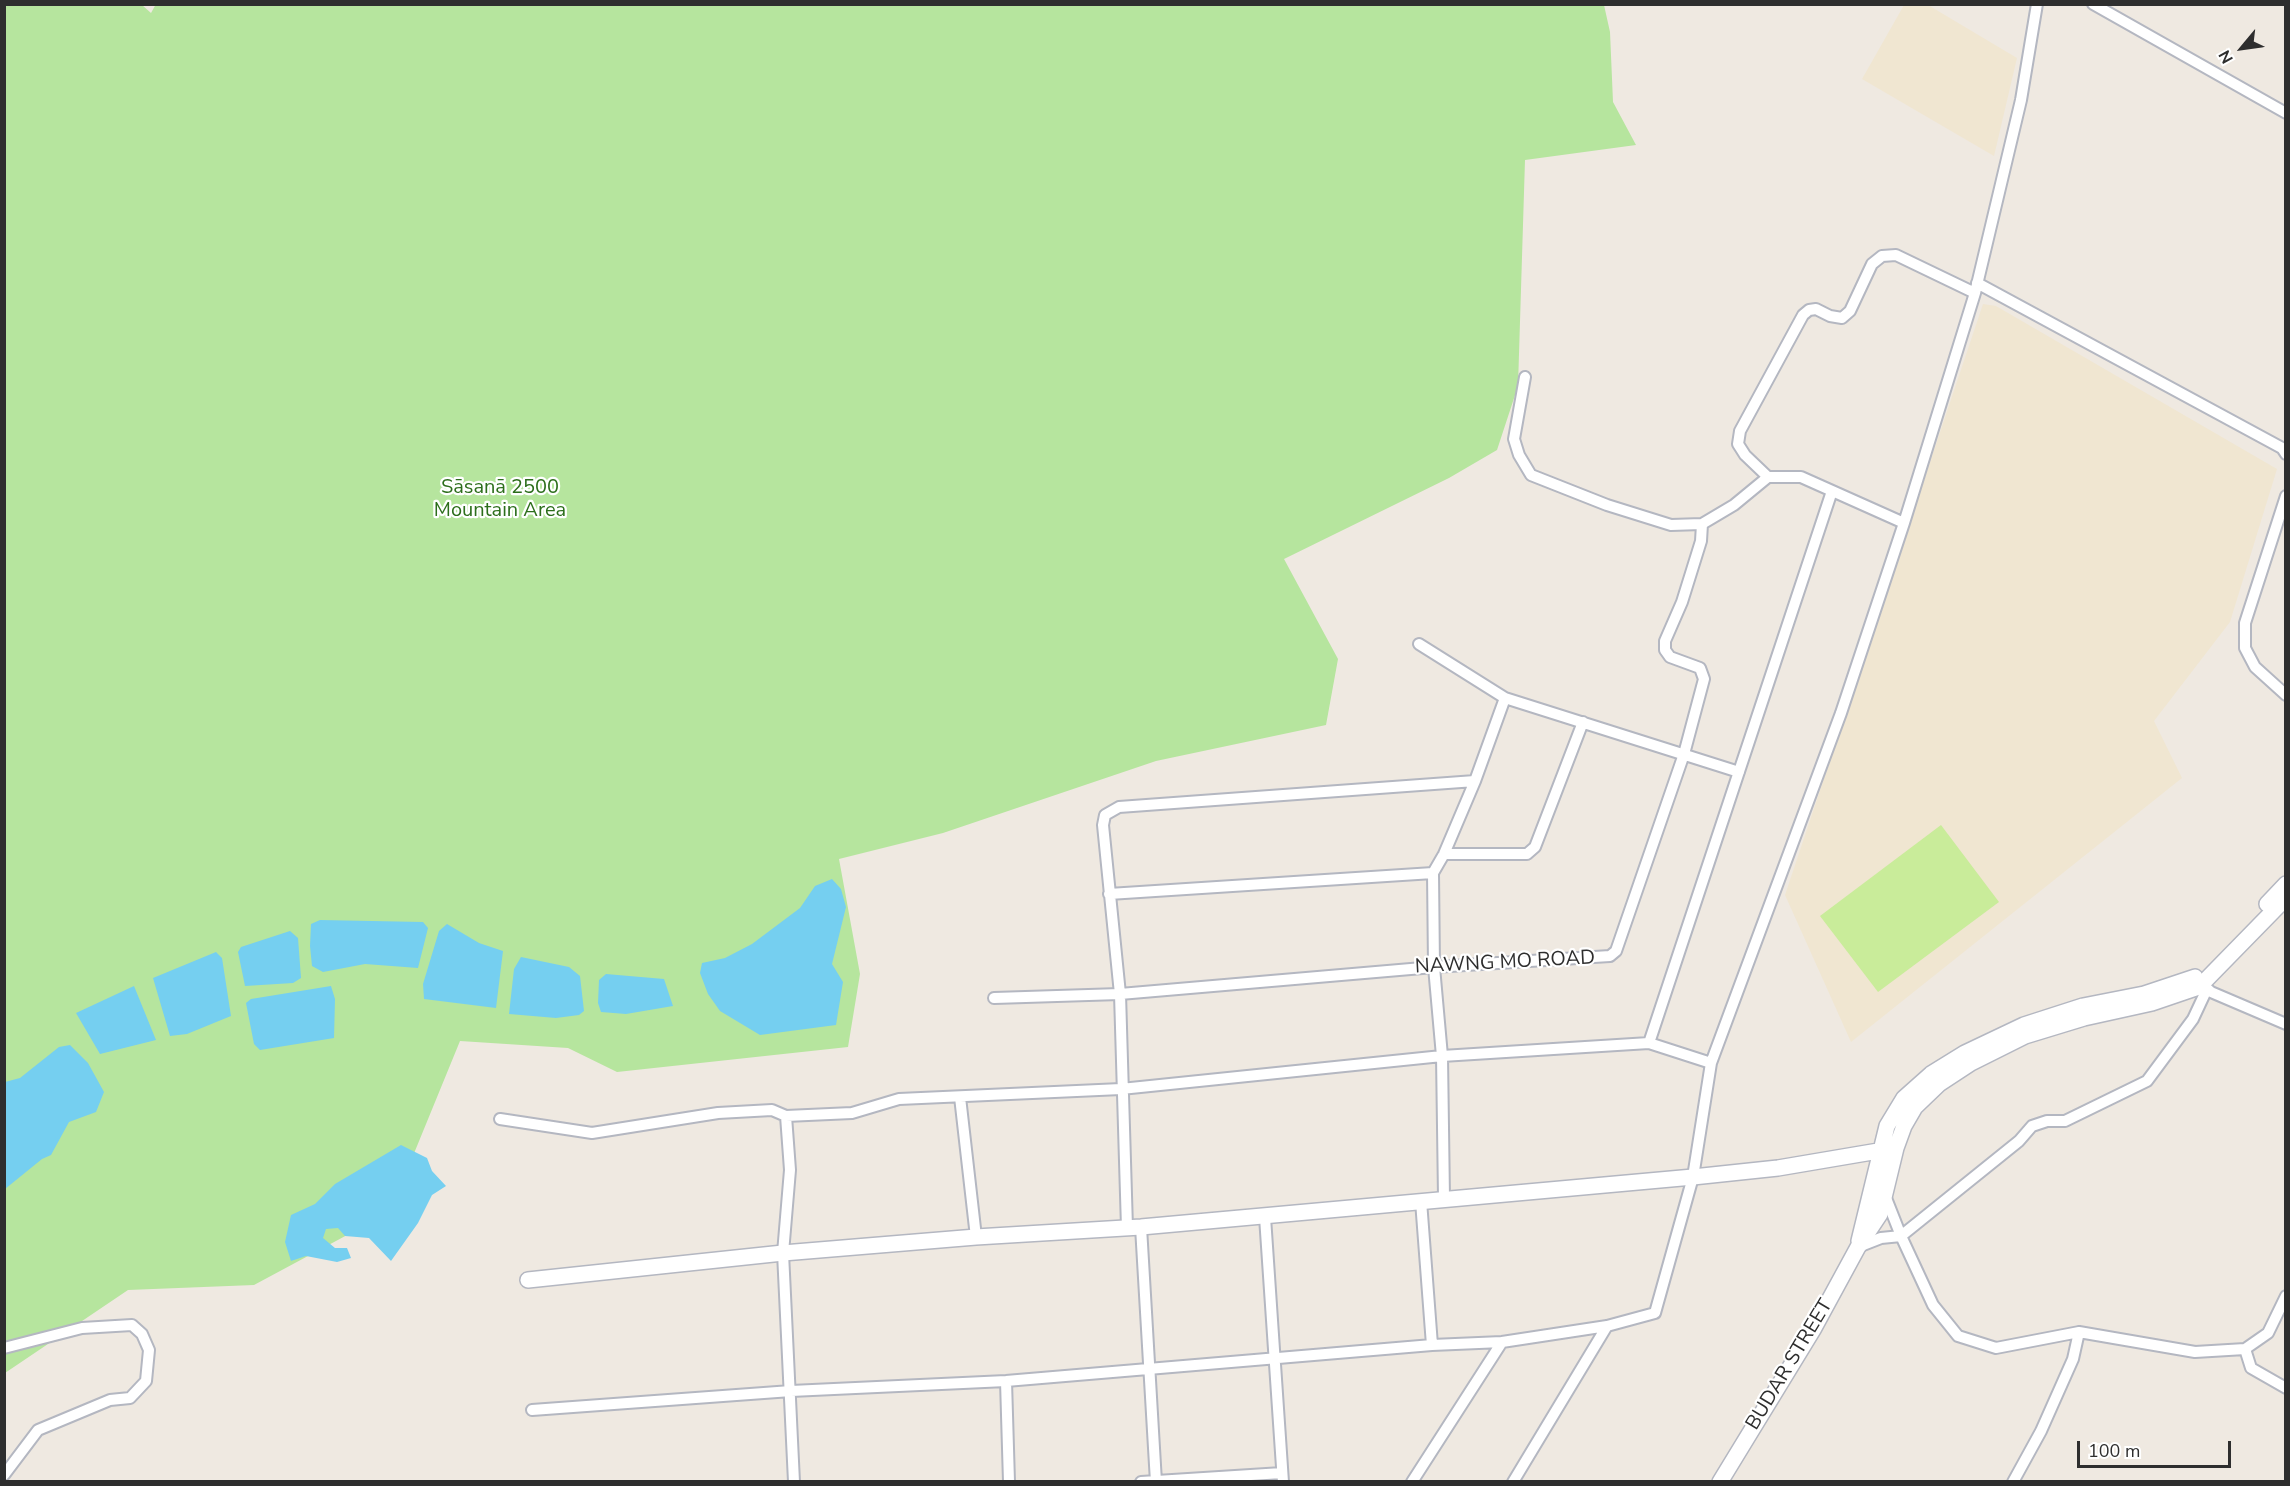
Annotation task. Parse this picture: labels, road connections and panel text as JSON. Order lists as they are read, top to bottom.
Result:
{
  "streets": {
    "street": ["NAWNG MO ROAD", "BUDAR STREET"]
  },
  "parks": ["Sāsanā 2500 Mountain Area"],
  "scale_bar": "100 m",
  "north": "bottom left"
}
